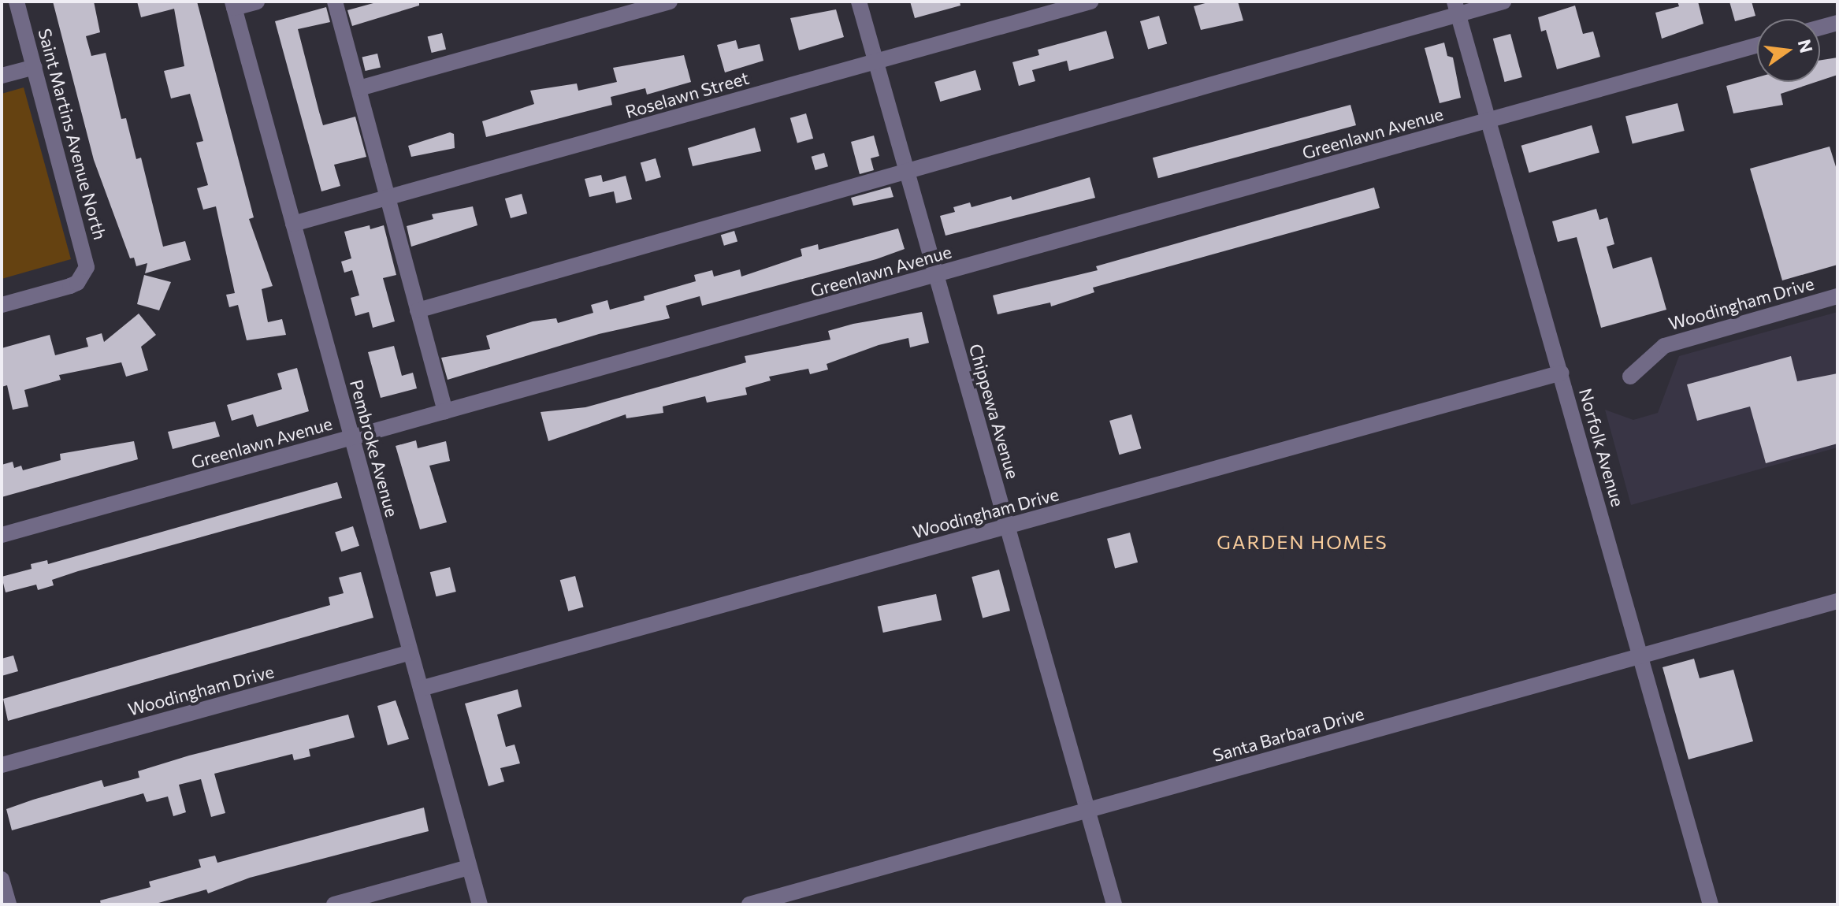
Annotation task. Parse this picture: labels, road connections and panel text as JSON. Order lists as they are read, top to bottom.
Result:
{
  "streets": {
    "street": [
      "Roselawn Street",
      "Greenlawn Avenue",
      "Saint Martins Avenue North",
      "Woodingham Drive",
      "Chippewa Avenue",
      "Norfolk Avenue",
      "Pembroke Avenue",
      "Santa Barbara Drive"
    ]
  },
  "crossings": [
    ["Roselawn Street", "Chippewa Avenue"],
    ["Roselawn Street", "Pembroke Avenue"],
    ["Greenlawn Avenue", "Chippewa Avenue"],
    ["Greenlawn Avenue", "Norfolk Avenue"],
    ["Greenlawn Avenue", "Pembroke Avenue"],
    ["Woodingham Drive", "Chippewa Avenue"],
    ["Woodingham Drive", "Norfolk Avenue"],
    ["Woodingham Drive", "Pembroke Avenue"],
    ["Chippewa Avenue", "Santa Barbara Drive"],
    ["Norfolk Avenue", "Santa Barbara Drive"]
  ],
  "districts": ["GARDEN HOMES"],
  "north": "right"
}
